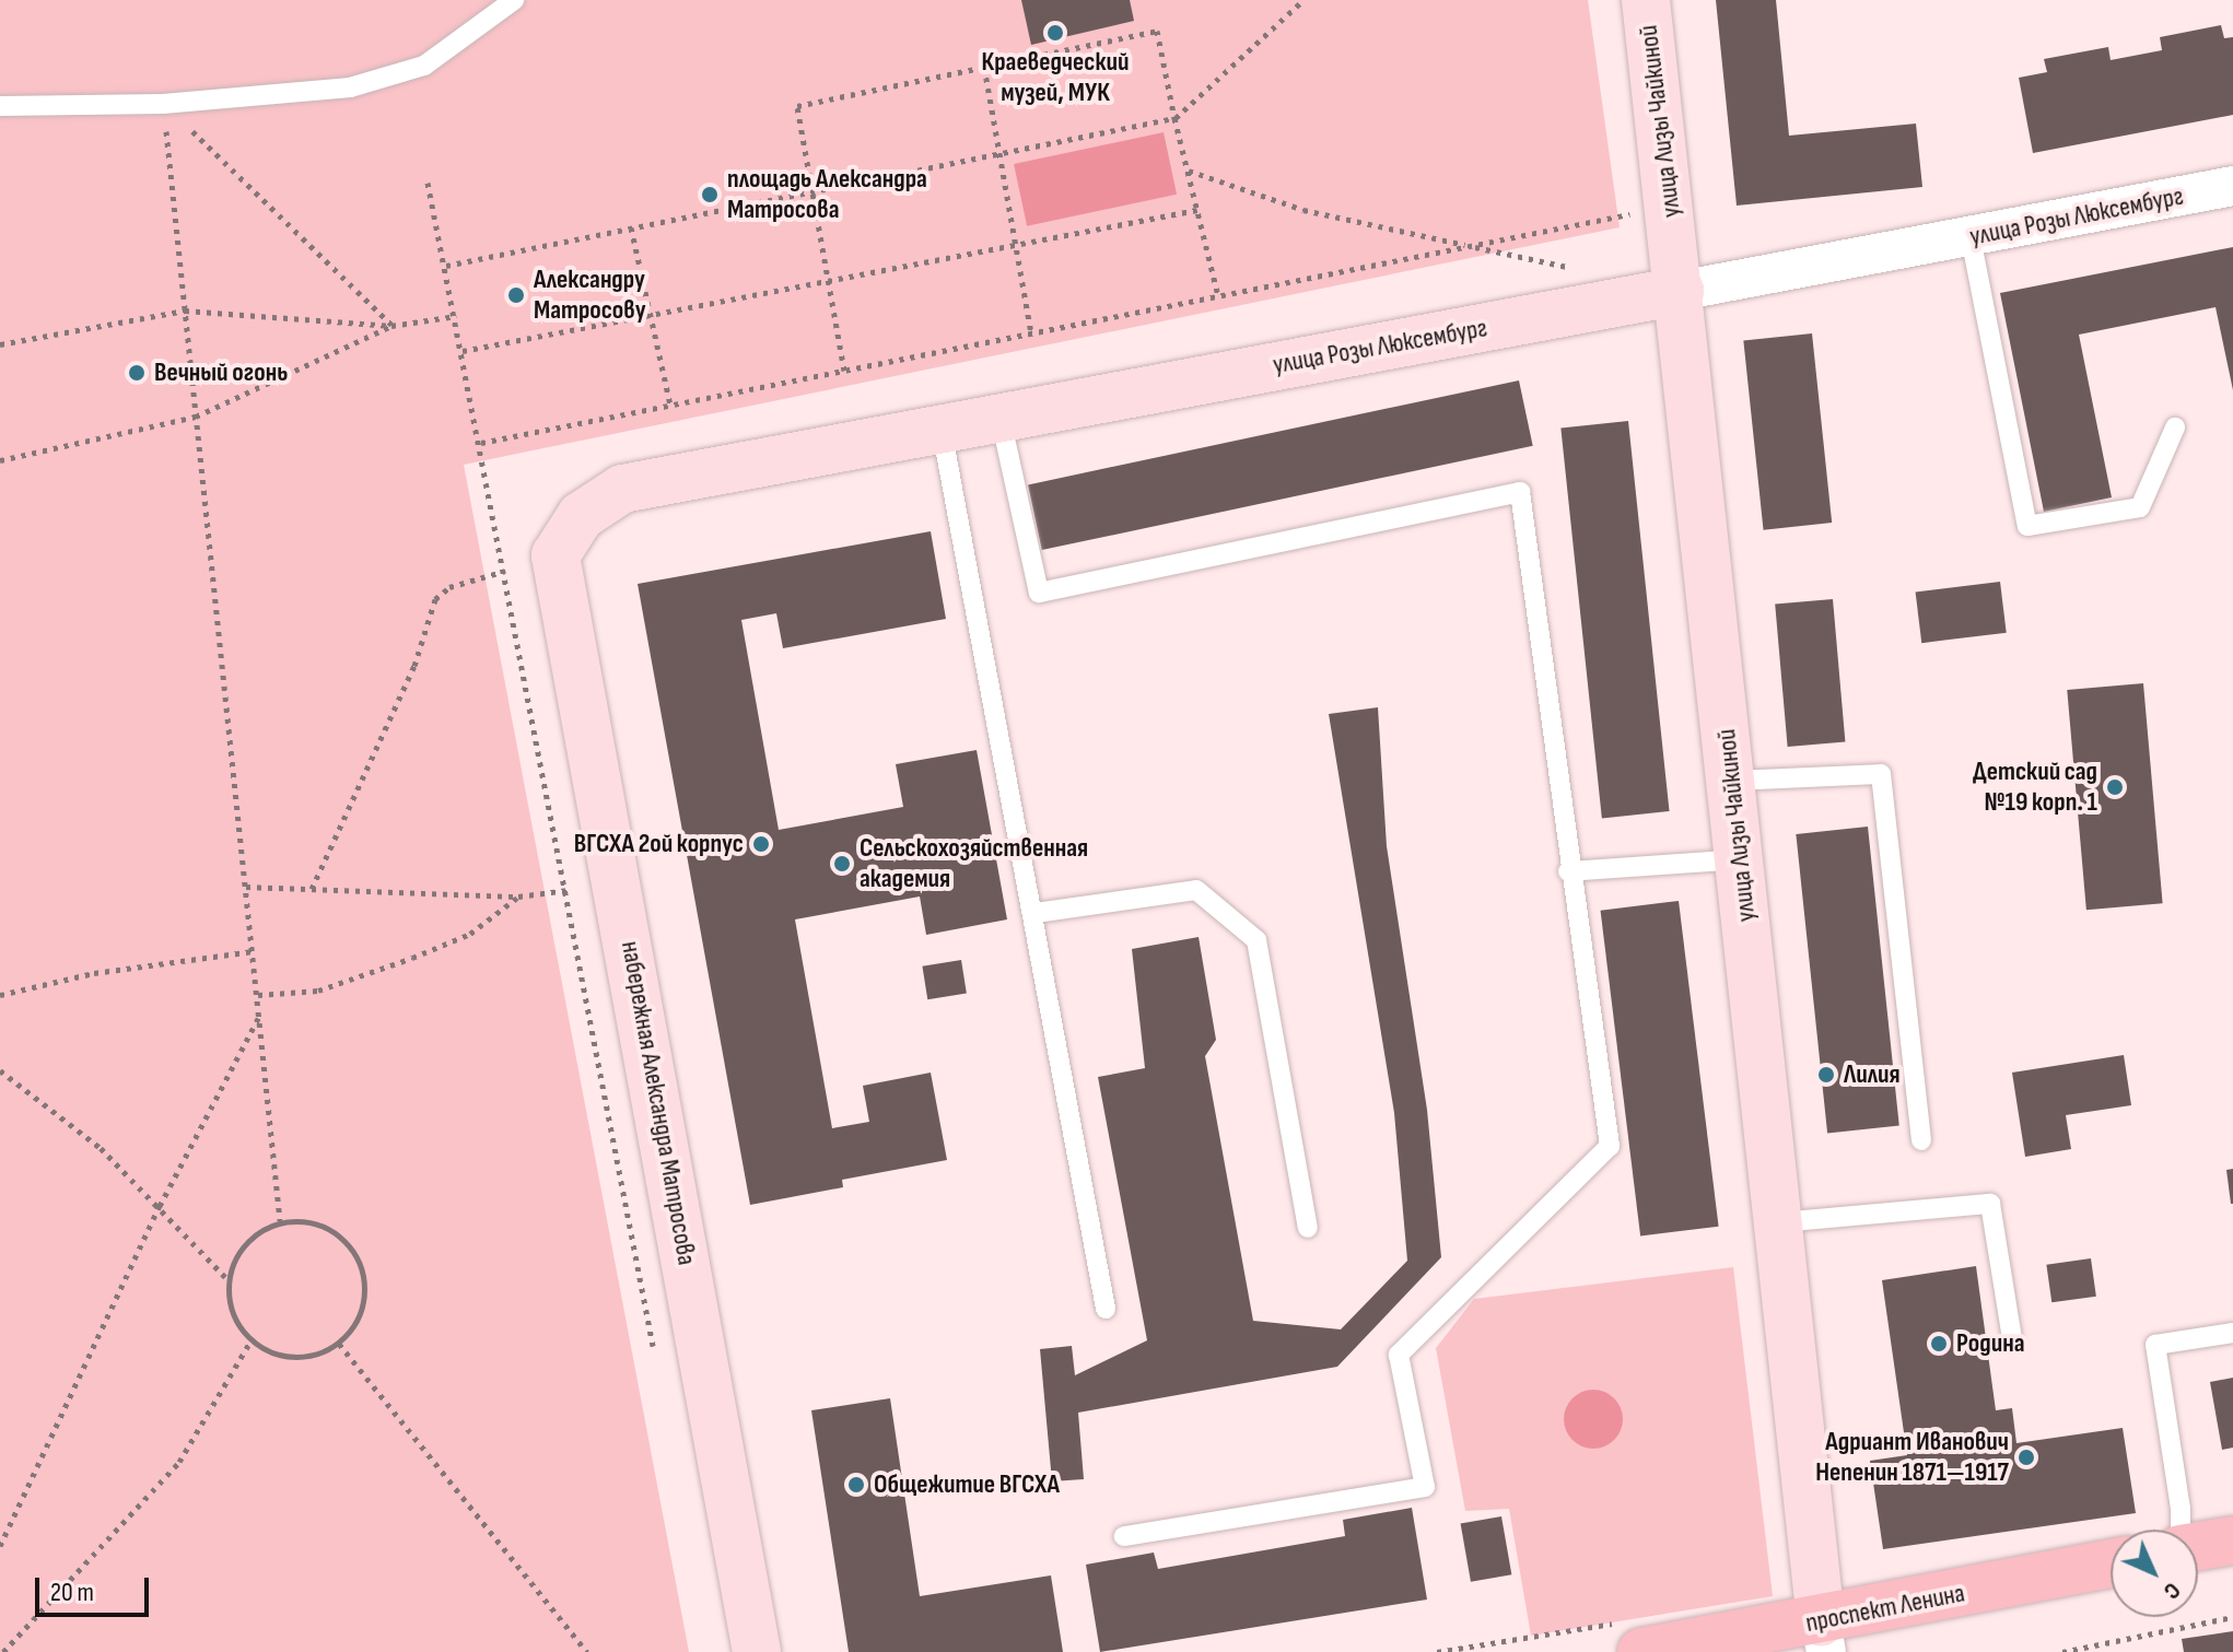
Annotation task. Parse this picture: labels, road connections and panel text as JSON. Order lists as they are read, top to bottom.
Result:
{
  "streets": {
    "main road": ["проспект Ленина"],
    "street": ["улица Лизы Чайкиной", "улица Розы Люксембург", "набережная Александра Матросова"]
  },
  "crossings": [
    ["улица Лизы Чайкиной", "улица Розы Люксембург"],
    ["улица Лизы Чайкиной", "проспект Ленина"],
    ["улица Розы Люксембург", "набережная Александра Матросова"]
  ],
  "places": [
    "Краеведческий музей, МУК",
    "площадь Александра Матросова",
    "Александру Матросову",
    "Вечный огонь",
    "Детский сад №19 корп. 1",
    "ВГСХА 2ой корпус",
    "Сельскохозяйственная академия",
    "Лилия",
    "Родина",
    "Адриант Иванович Непенин 1871—1917",
    "Общежитие ВГСХА"
  ],
  "scale_bar": "20 m",
  "north": "bottom right"
}
